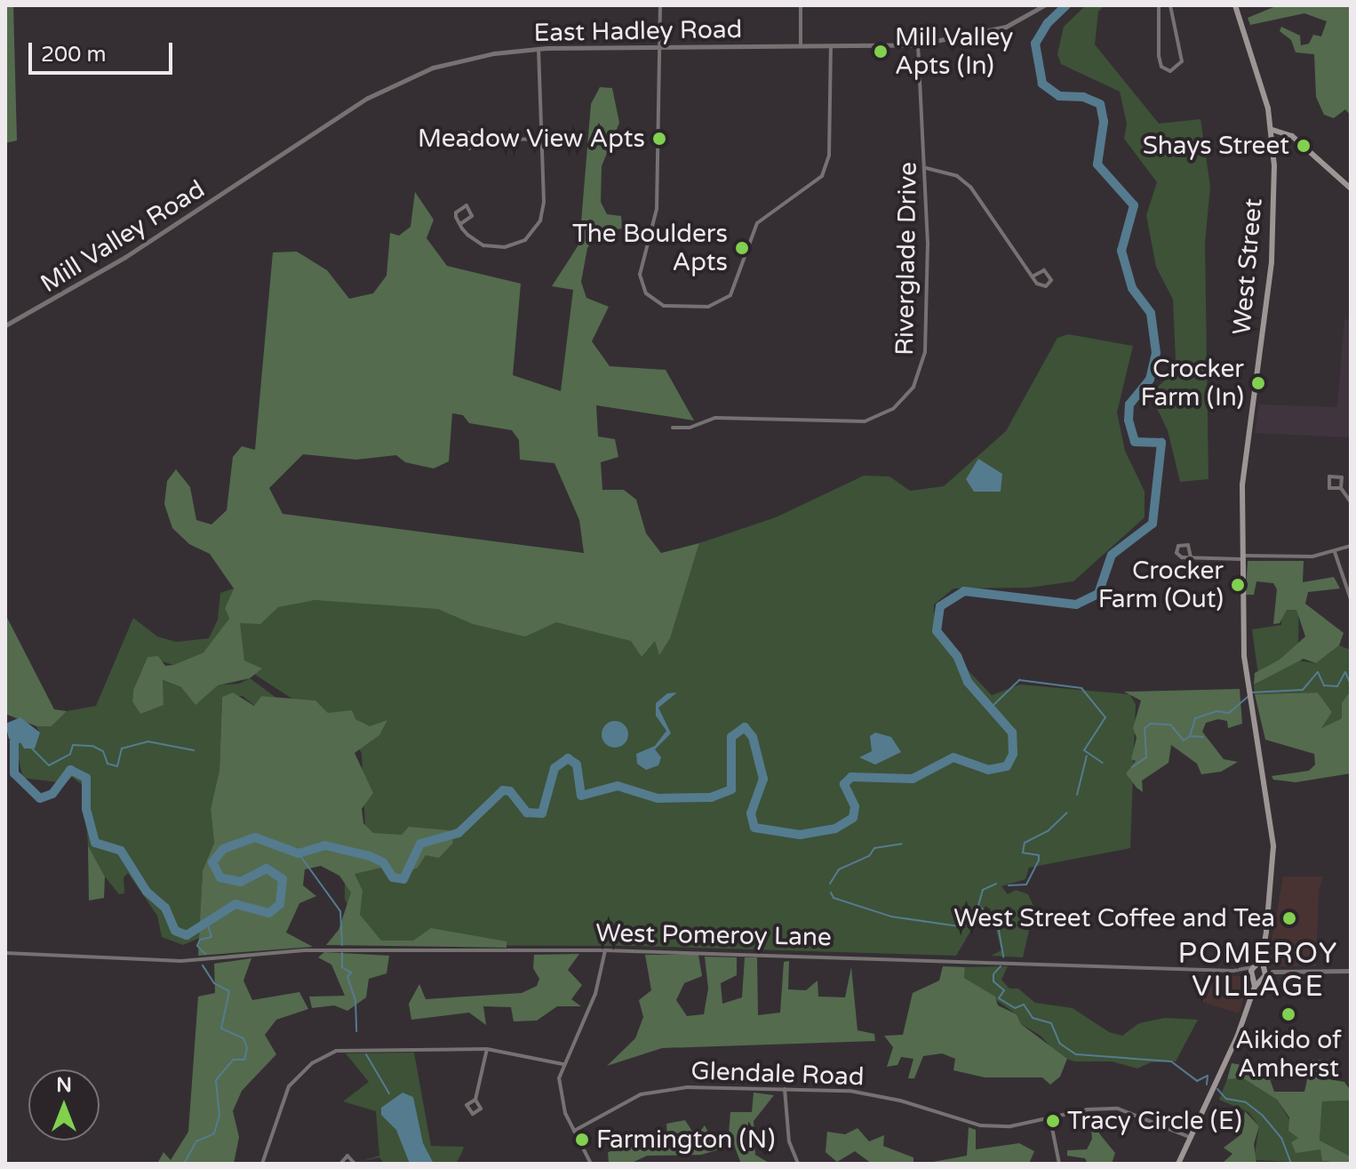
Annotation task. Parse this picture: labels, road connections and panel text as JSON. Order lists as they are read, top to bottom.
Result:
{
  "streets": {
    "main road": ["West Street"],
    "street": [
      "East Hadley Road",
      "Mill Valley Road",
      "Riverglade Drive",
      "West Pomeroy Lane",
      "Glendale Road"
    ]
  },
  "crossings": [
    ["East Hadley Road", "Mill Valley Road"],
    ["East Hadley Road", "Riverglade Drive"]
  ],
  "districts": ["POMEROY VILLAGE"],
  "places": [
    "Mill Valley Apts (In)",
    "Meadow View Apts",
    "Shays Street",
    "The Boulders Apts",
    "Crocker Farm (In)",
    "Crocker Farm (Out)",
    "West Street Coffee and Tea",
    "Aikido of Amherst",
    "Tracy Circle (E)",
    "Farmington (N)"
  ],
  "scale_bar": "200 m",
  "north": "top"
}
